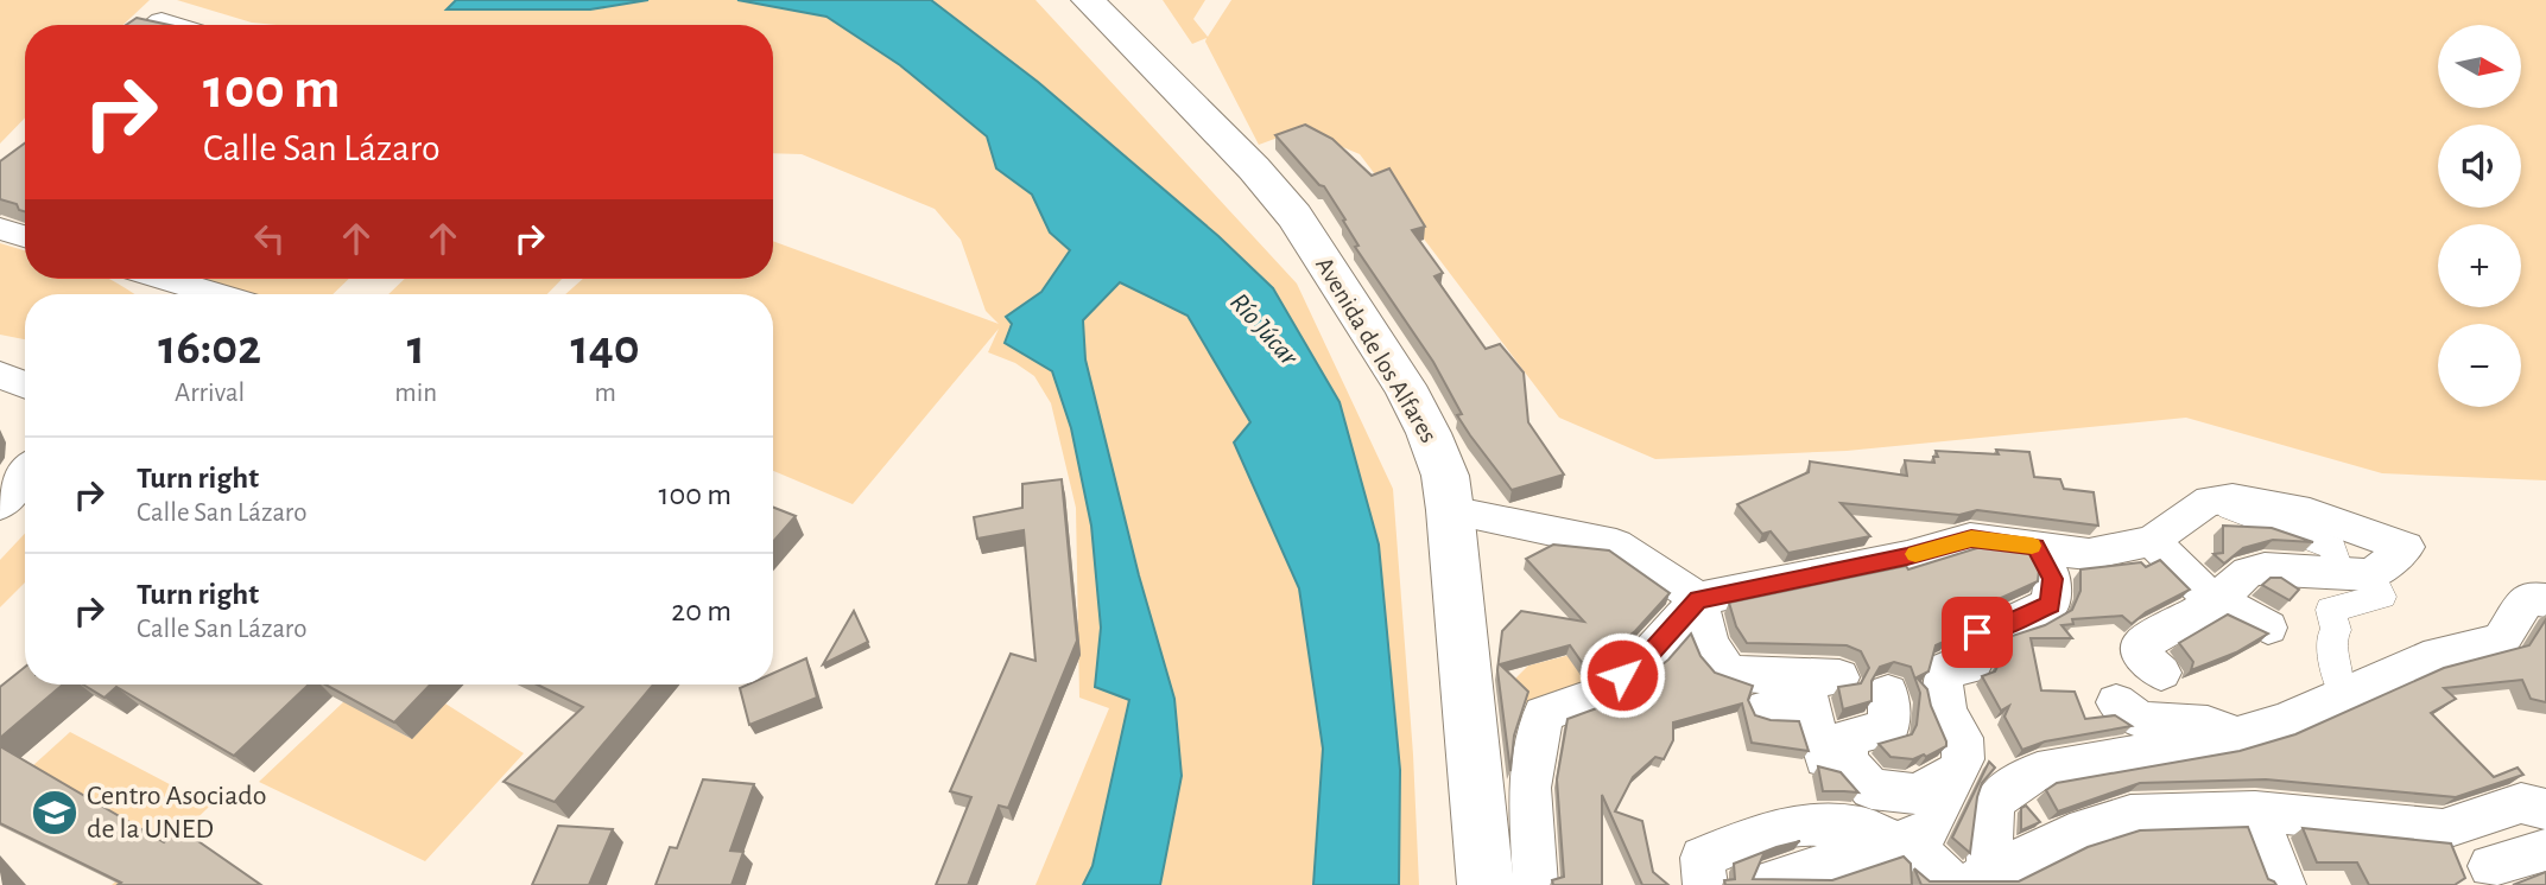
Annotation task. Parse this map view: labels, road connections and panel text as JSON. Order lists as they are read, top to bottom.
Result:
{
  "streets": {
    "street": ["Avenida de los Alfares"]
  },
  "water": ["Río Júcar"],
  "places": {
    "school or university": ["Centro Asociado de la UNED"]
  },
  "north": "right",
  "page": {
    "map_buttons": ["+", "−"],
    "turn": ["100 m", "Calle San Lázaro"],
    "eta": [
      "16:02",
      "Arrival",
      "1",
      "min",
      "140",
      "m"
    ],
    "list": [
      {
        "name": "Turn right",
        "note": "Calle San Lázaro",
        "value": "100 m"
      },
      {
        "name": "Turn right",
        "note": "Calle San Lázaro",
        "value": "20 m"
      }
    ]
  }
}
